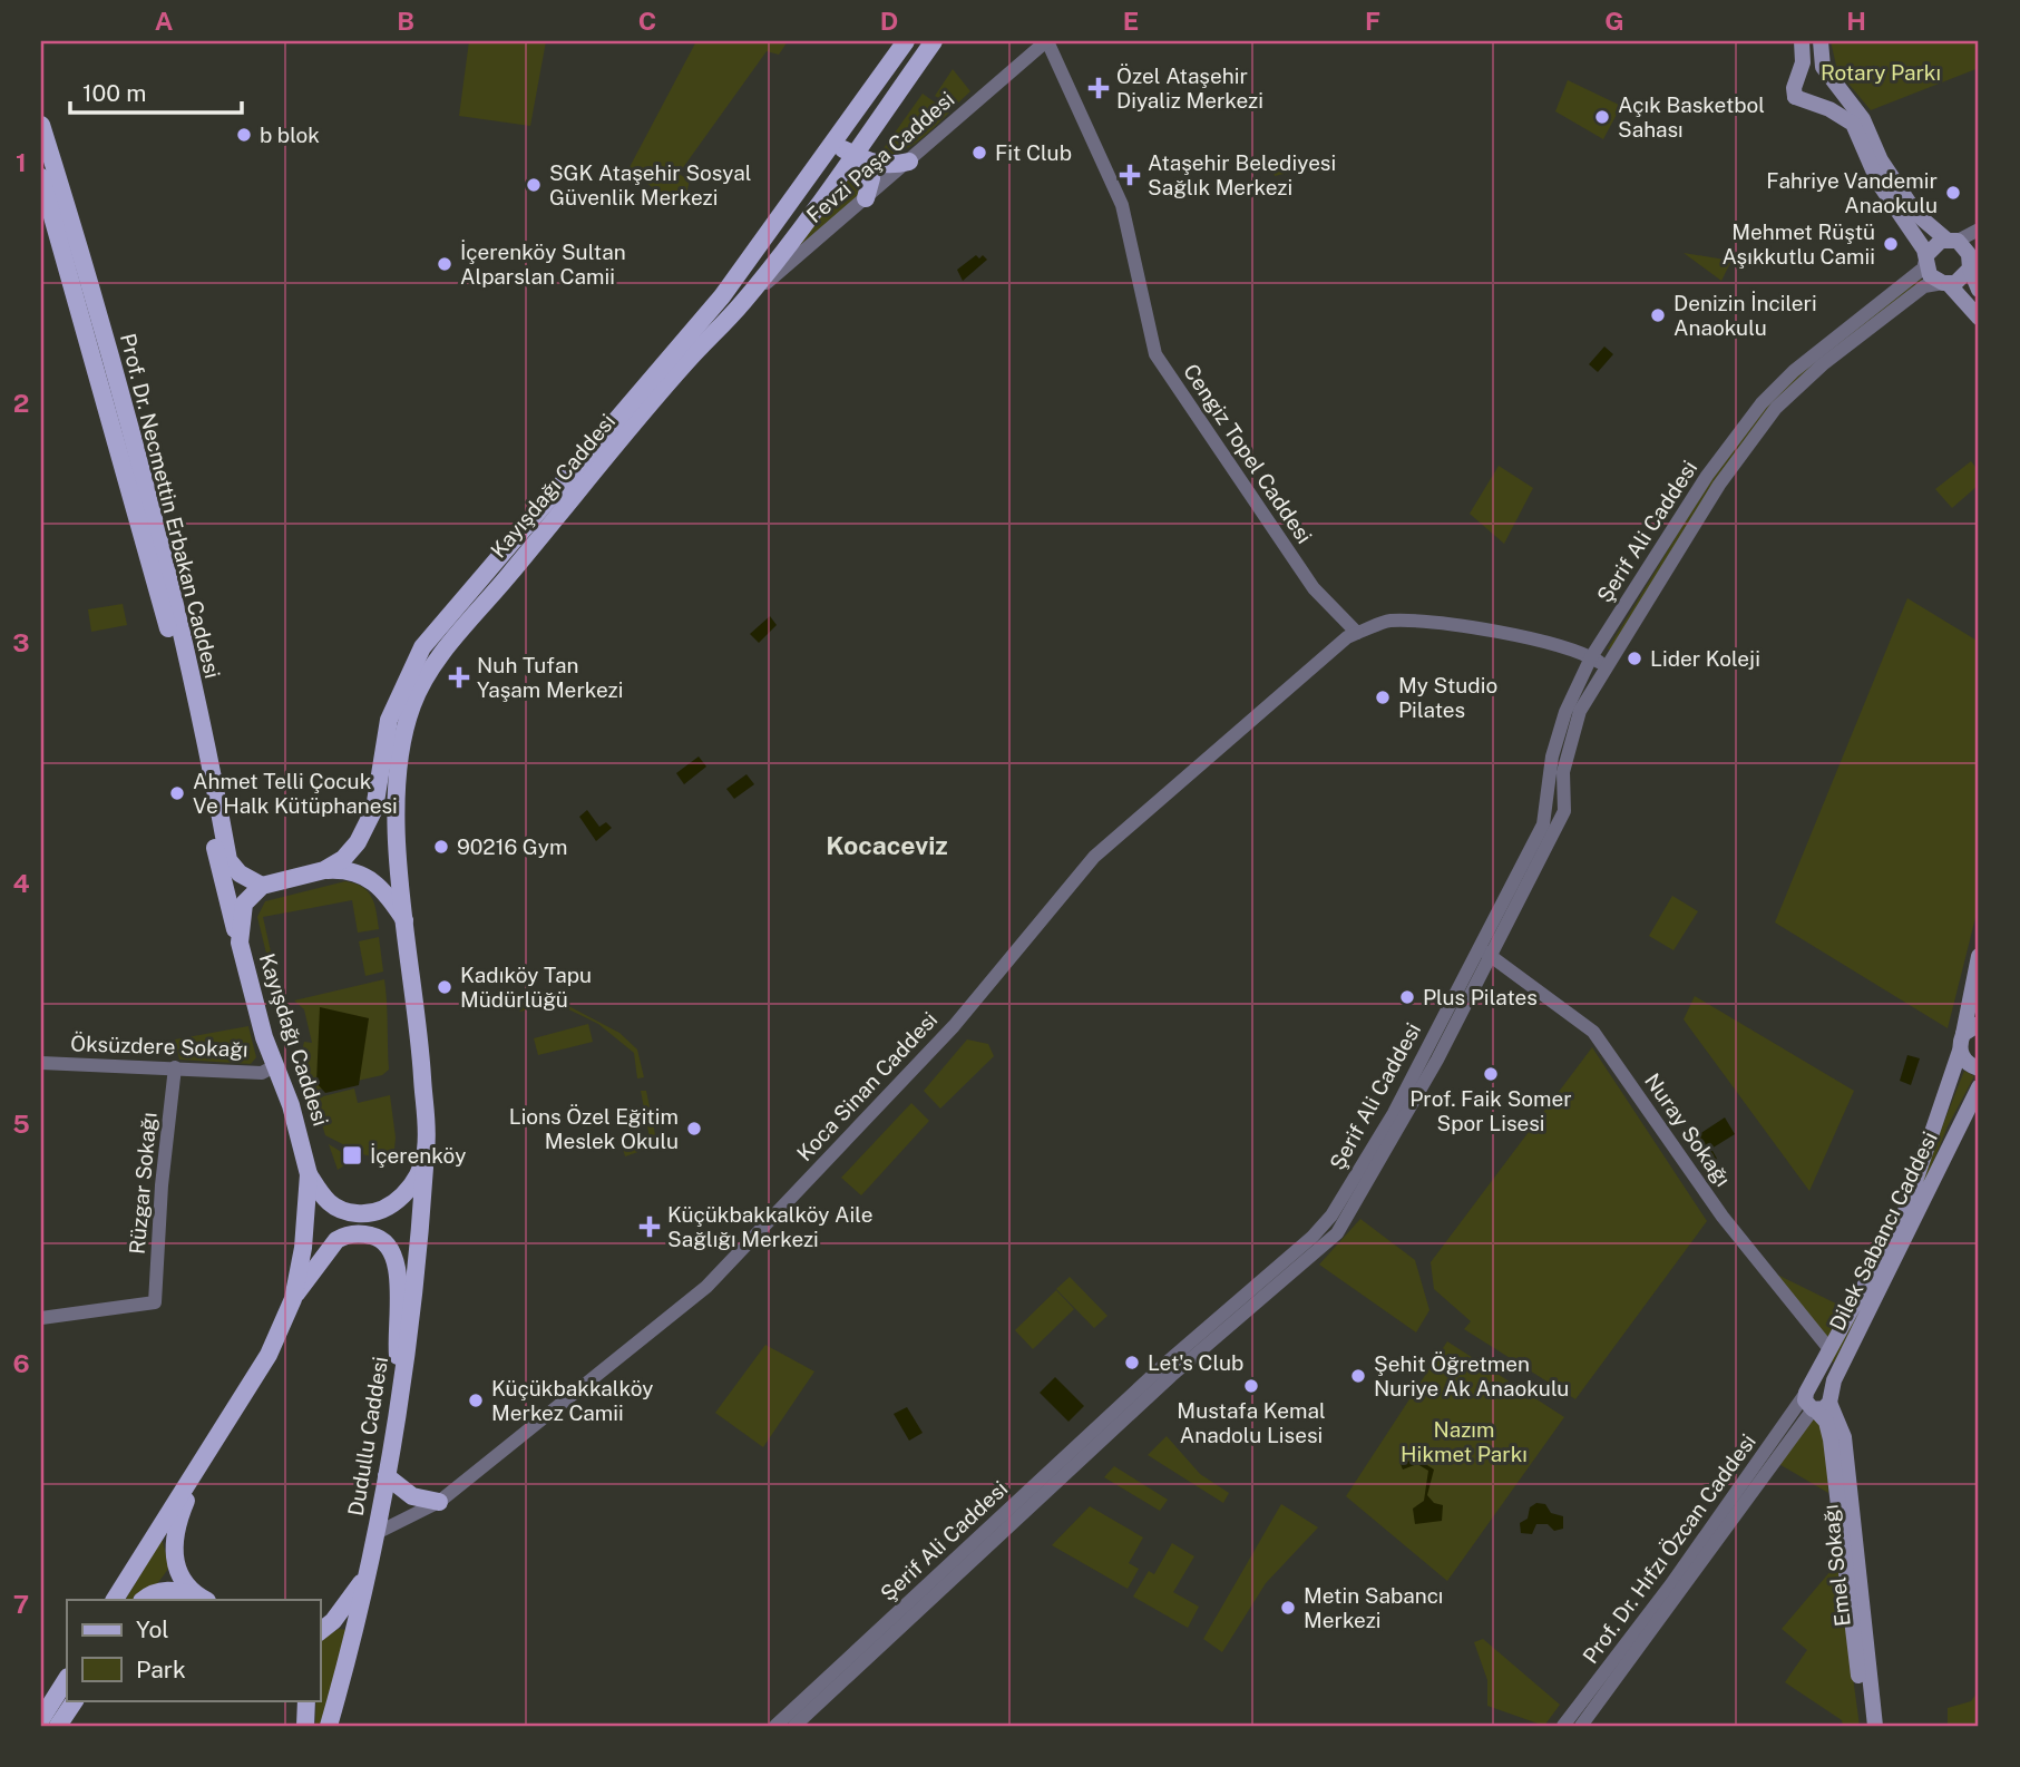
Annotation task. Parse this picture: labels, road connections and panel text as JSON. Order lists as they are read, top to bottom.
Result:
{
  "streets": {
    "main road": [
      "Kayışdağı Caddesi",
      "Prof. Dr. Necmettin Erbakan Caddesi",
      "Dilek Sabancı Caddesi",
      "Dudullu Caddesi",
      "Emel Sokağı"
    ],
    "street": [
      "Fevzi Paşa Caddesi",
      "Cengiz Topel Caddesi",
      "Şerif Ali Caddesi",
      "Öksüzdere Sokağı",
      "Koca Sinan Caddesi",
      "Nuray Sokağı",
      "Rüzgar Sokağı",
      "Prof. Dr. Hıfzı Özcan Caddesi"
    ]
  },
  "crossings": [
    ["Fevzi Paşa Caddesi", "Cengiz Topel Caddesi"],
    ["Fevzi Paşa Caddesi", "Kayışdağı Caddesi"],
    ["Cengiz Topel Caddesi", "Koca Sinan Caddesi"],
    ["Kayışdağı Caddesi", "Prof. Dr. Necmettin Erbakan Caddesi"],
    ["Kayışdağı Caddesi", "Öksüzdere Sokağı"],
    ["Kayışdağı Caddesi", "Dudullu Caddesi"],
    ["Şerif Ali Caddesi", "Nuray Sokağı"],
    ["Öksüzdere Sokağı", "Rüzgar Sokağı"],
    ["Koca Sinan Caddesi", "Dudullu Caddesi"],
    ["Nuray Sokağı", "Dilek Sabancı Caddesi"],
    ["Dilek Sabancı Caddesi", "Prof. Dr. Hıfzı Özcan Caddesi"],
    ["Dilek Sabancı Caddesi", "Emel Sokağı"],
    ["Prof. Dr. Hıfzı Özcan Caddesi", "Emel Sokağı"]
  ],
  "districts": ["Kocaceviz"],
  "parks": ["Rotary Parkı", "Nazım Hikmet Parkı"],
  "places": {
    "health": [
      "Özel Ataşehir Diyaliz Merkezi",
      "Ataşehir Belediyesi Sağlık Merkezi",
      "Nuh Tufan Yaşam Merkezi",
      "Küçükbakkalköy Aile Sağlığı Merkezi"
    ],
    "other": [
      "Açık Basketbol Sahası",
      "b blok",
      "Fit Club",
      "SGK Ataşehir Sosyal Güvenlik Merkezi",
      "Fahriye Vandemir Anaokulu",
      "Mehmet Rüştü Aşıkkutlu Camii",
      "İçerenköy Sultan Alparslan Camii",
      "Denizin İncileri Anaokulu",
      "Lider Koleji",
      "My Studio Pilates",
      "Ahmet Telli Çocuk Ve Halk Kütüphanesi",
      "90216 Gym",
      "Kadıköy Tapu Müdürlüğü",
      "Plus Pilates",
      "Prof. Faik Somer Spor Lisesi",
      "Lions Özel Eğitim Meslek Okulu",
      "Let's Club",
      "Şehit Öğretmen Nuriye Ak Anaokulu",
      "Mustafa Kemal Anadolu Lisesi",
      "Küçükbakkalköy Merkez Camii",
      "Metin Sabancı Merkezi"
    ],
    "transit": ["İçerenköy"]
  },
  "legend": ["Yol", "Park"],
  "scale_bar": "100 m",
  "grid": {
    "columns": [
      "A",
      "B",
      "C",
      "D",
      "E",
      "F",
      "G",
      "H"
    ],
    "rows": [
      "1",
      "2",
      "3",
      "4",
      "5",
      "6",
      "7"
    ]
  }
}
